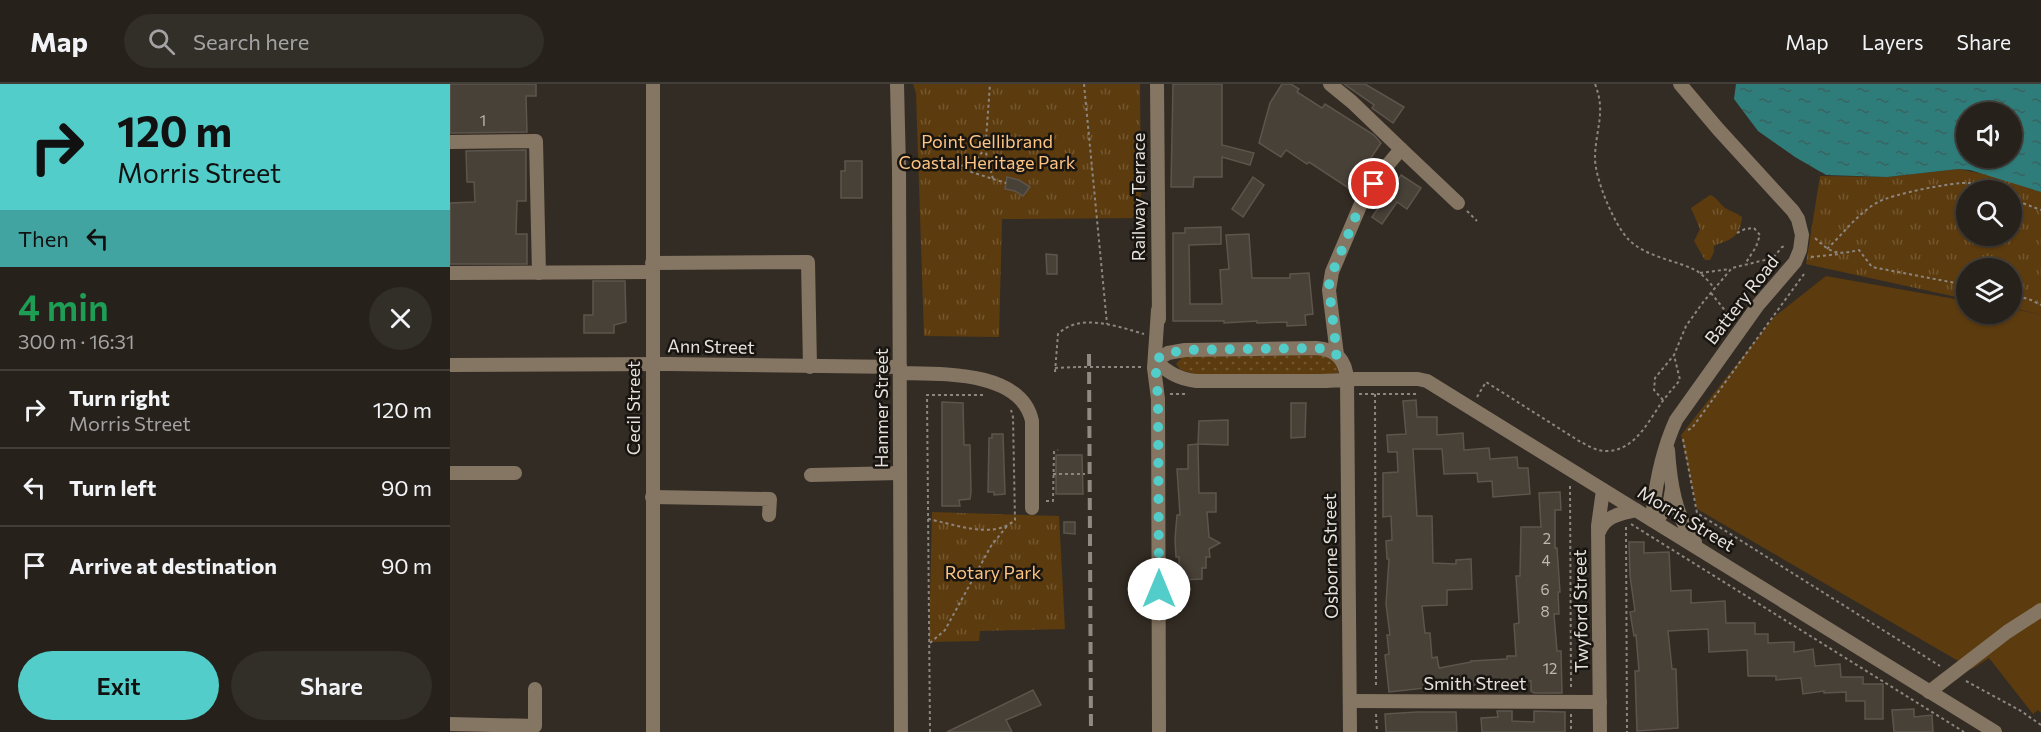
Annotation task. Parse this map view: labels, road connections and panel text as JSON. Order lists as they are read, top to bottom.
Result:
{
  "streets": {
    "street": [
      "Railway Terrace",
      "Battery Road",
      "Ann Street",
      "Cecil Street",
      "Hanmer Street",
      "Morris Street",
      "Osborne Street",
      "Twyford Street",
      "Smith Street"
    ]
  },
  "crossings": [
    ["Railway Terrace", "Morris Street"],
    ["Battery Road", "Morris Street"],
    ["Ann Street", "Cecil Street"],
    ["Ann Street", "Hanmer Street"],
    ["Morris Street", "Osborne Street"],
    ["Morris Street", "Twyford Street"],
    ["Osborne Street", "Smith Street"],
    ["Twyford Street", "Smith Street"]
  ],
  "parks": ["Point Gellibrand Coastal Heritage Park", "Rotary Park"],
  "house_numbers": [
    "1",
    "2",
    "4",
    "6",
    "8",
    "12"
  ],
  "page": {
    "header": "Map",
    "search": "Search here",
    "nav": ["Map", "Layers", "Share"],
    "turn": ["120 m", "Morris Street"],
    "then": "Then",
    "heading": ["4 min", "300 m · 16:31"],
    "list": [
      {
        "name": "Turn right",
        "note": "Morris Street",
        "value": "120 m"
      },
      {
        "name": "Turn left",
        "value": "90 m"
      },
      {
        "name": "Arrive at destination",
        "value": "90 m"
      }
    ],
    "buttons": ["Exit", "Share"]
  }
}
